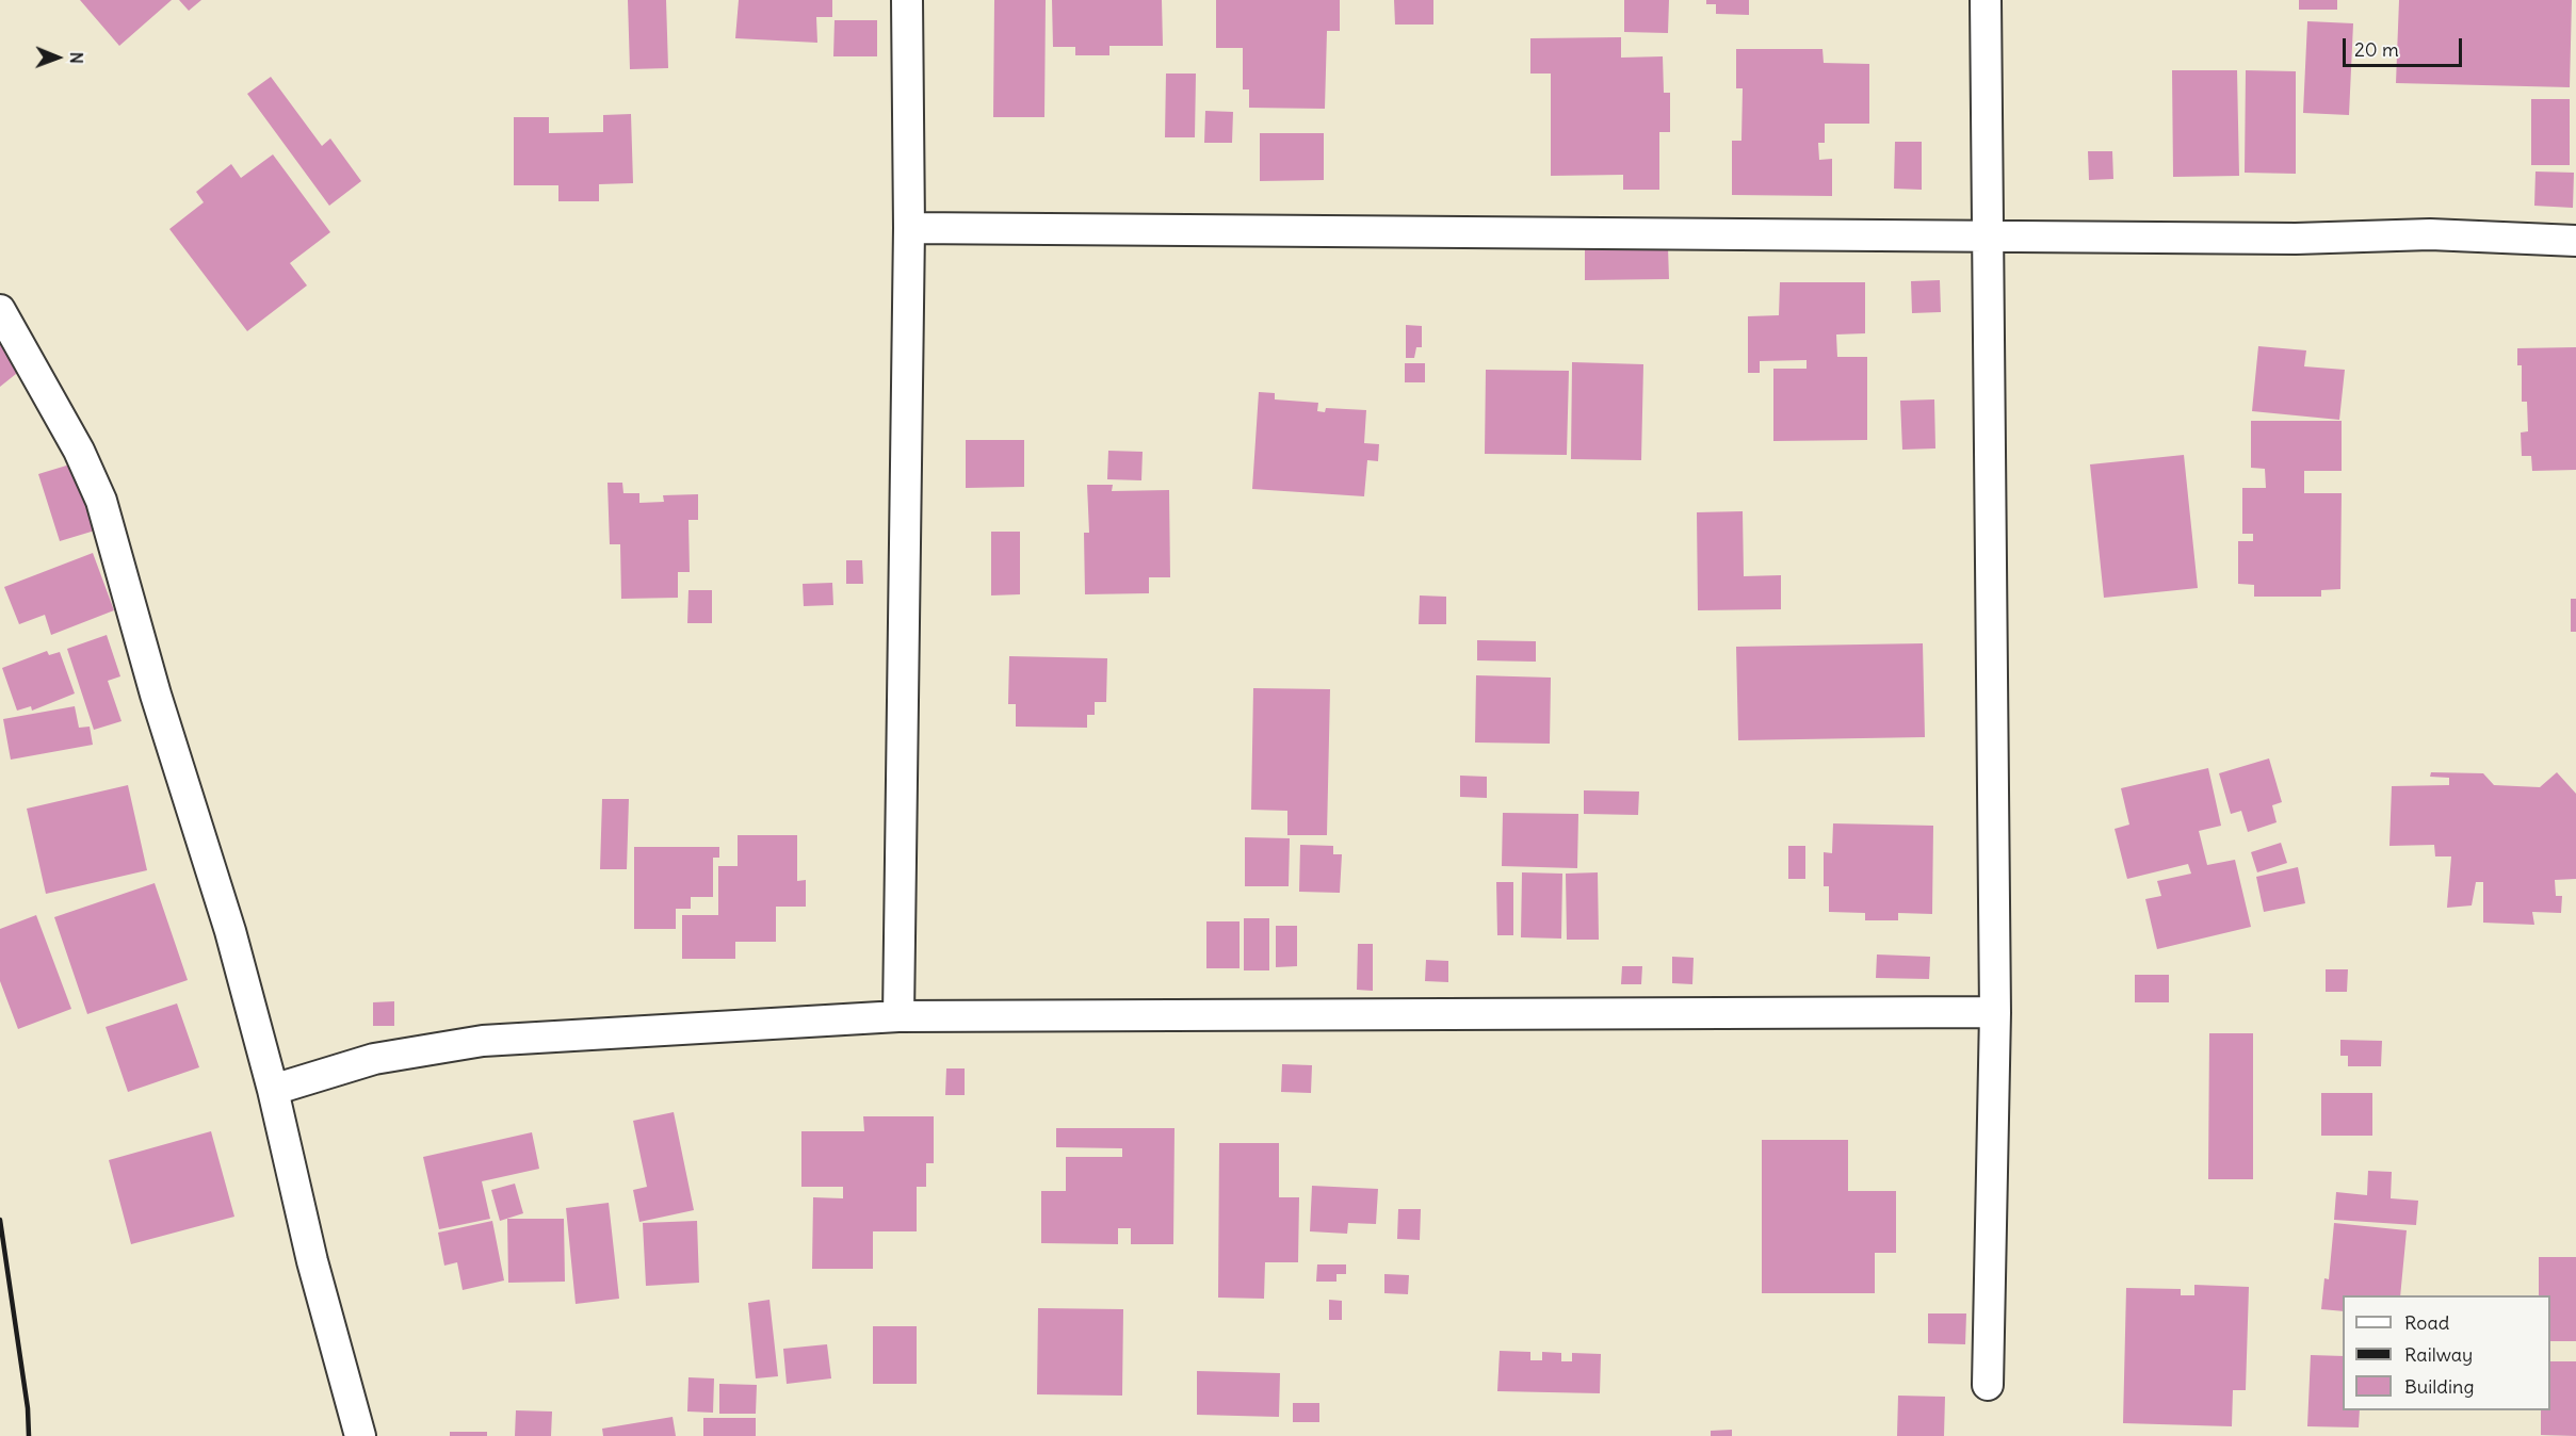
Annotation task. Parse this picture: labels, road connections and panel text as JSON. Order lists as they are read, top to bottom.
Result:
{
  "legend": ["Road", "Railway", "Building"],
  "scale_bar": "20 m",
  "north": "right"
}
